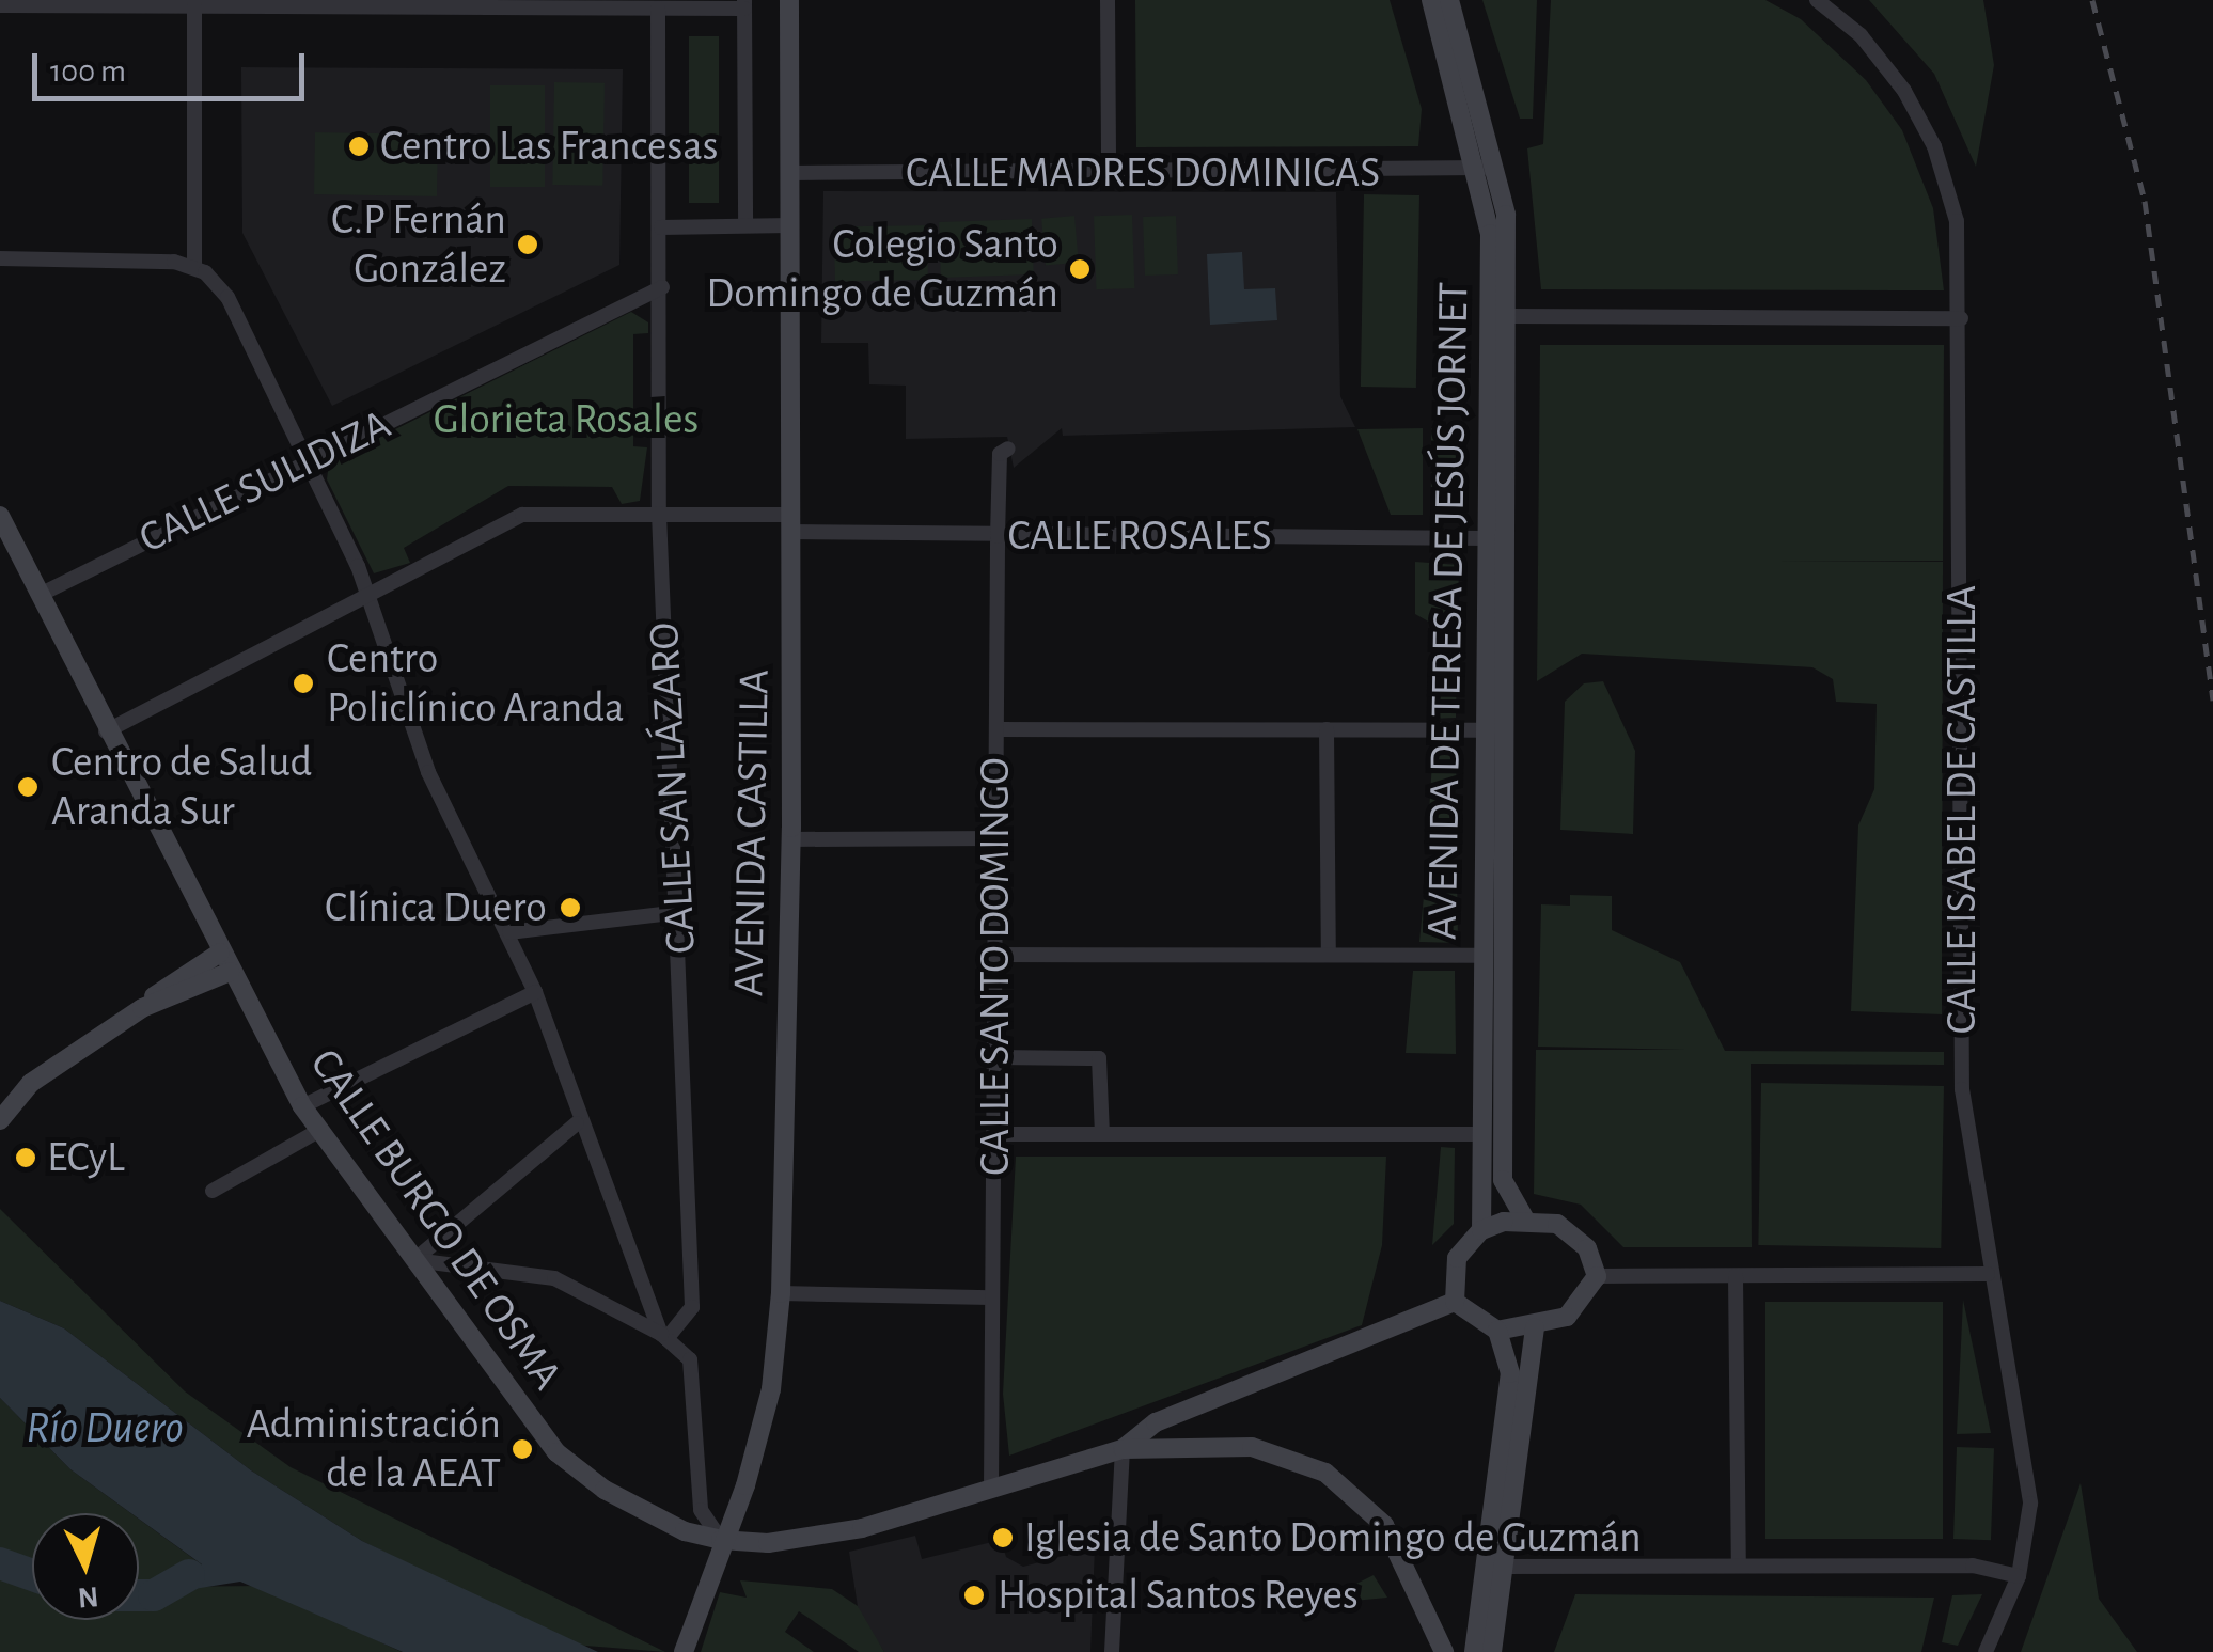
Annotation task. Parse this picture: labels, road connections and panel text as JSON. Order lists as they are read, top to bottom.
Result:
{
  "streets": {
    "street": [
      "CALLE MADRES DOMINICAS",
      "CALLE SULIDIZA",
      "CALLE ROSALES",
      "AVENIDA DE TERESA DE JESÚS JORNET",
      "CALLE SAN LÁZARO",
      "CALLE ISABEL DE CASTILLA",
      "AVENIDA CASTILLA",
      "CALLE SANTO DOMINGO",
      "CALLE BURGO DE OSMA"
    ]
  },
  "crossings": [
    ["CALLE MADRES DOMINICAS", "AVENIDA DE TERESA DE JESÚS JORNET"],
    ["CALLE MADRES DOMINICAS", "AVENIDA CASTILLA"],
    ["CALLE SULIDIZA", "CALLE SAN LÁZARO"],
    ["CALLE SULIDIZA", "CALLE BURGO DE OSMA"],
    ["CALLE ROSALES", "AVENIDA DE TERESA DE JESÚS JORNET"],
    ["CALLE ROSALES", "CALLE SAN LÁZARO"],
    ["CALLE ROSALES", "AVENIDA CASTILLA"],
    ["CALLE ROSALES", "CALLE SANTO DOMINGO"],
    ["CALLE ROSALES", "CALLE BURGO DE OSMA"],
    ["AVENIDA CASTILLA", "CALLE BURGO DE OSMA"],
    ["CALLE SANTO DOMINGO", "CALLE BURGO DE OSMA"]
  ],
  "water": ["Río Duero"],
  "parks": ["Glorieta Rosales"],
  "places": [
    "Centro Las Francesas",
    "C.P Fernán González",
    "Colegio Santo Domingo de Guzmán",
    "Centro Policlínico Aranda",
    "Centro de Salud Aranda Sur",
    "Clínica Duero",
    "ECyL",
    "Administración de la AEAT",
    "Iglesia de Santo Domingo de Guzmán",
    "Hospital Santos Reyes"
  ],
  "scale_bar": "100 m",
  "north": "bottom"
}
